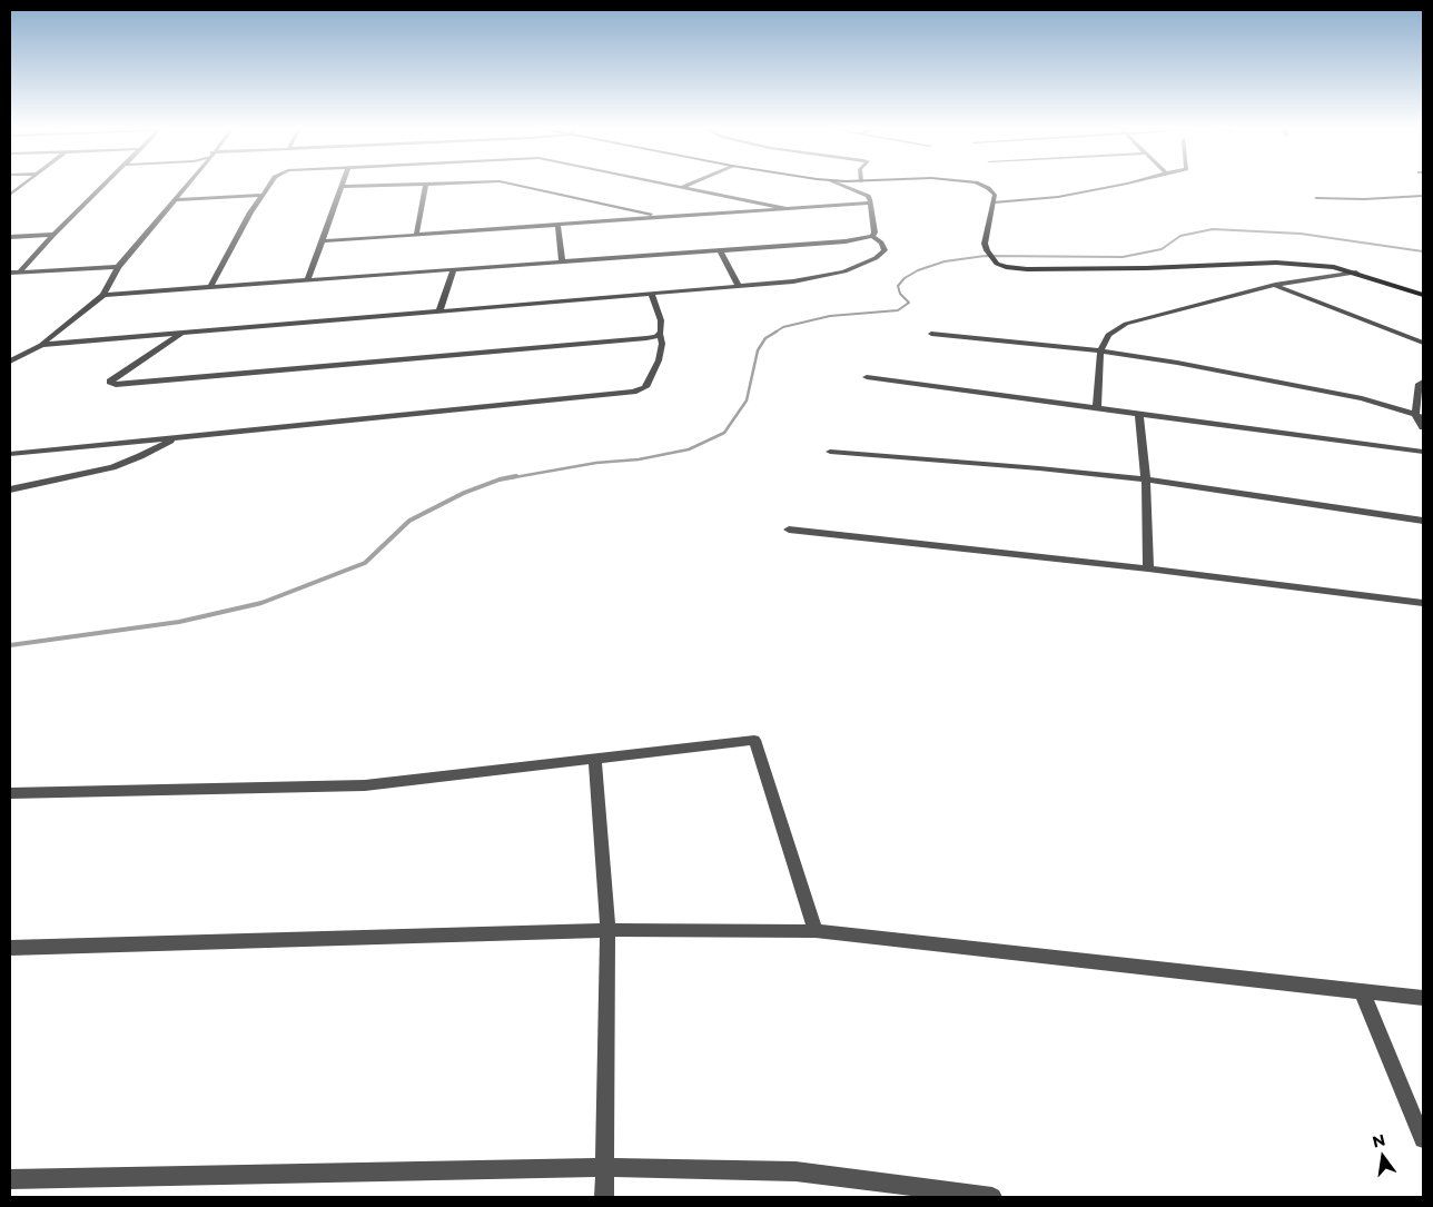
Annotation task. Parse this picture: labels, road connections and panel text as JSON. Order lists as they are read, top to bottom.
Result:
{
  "north": "top"
}
